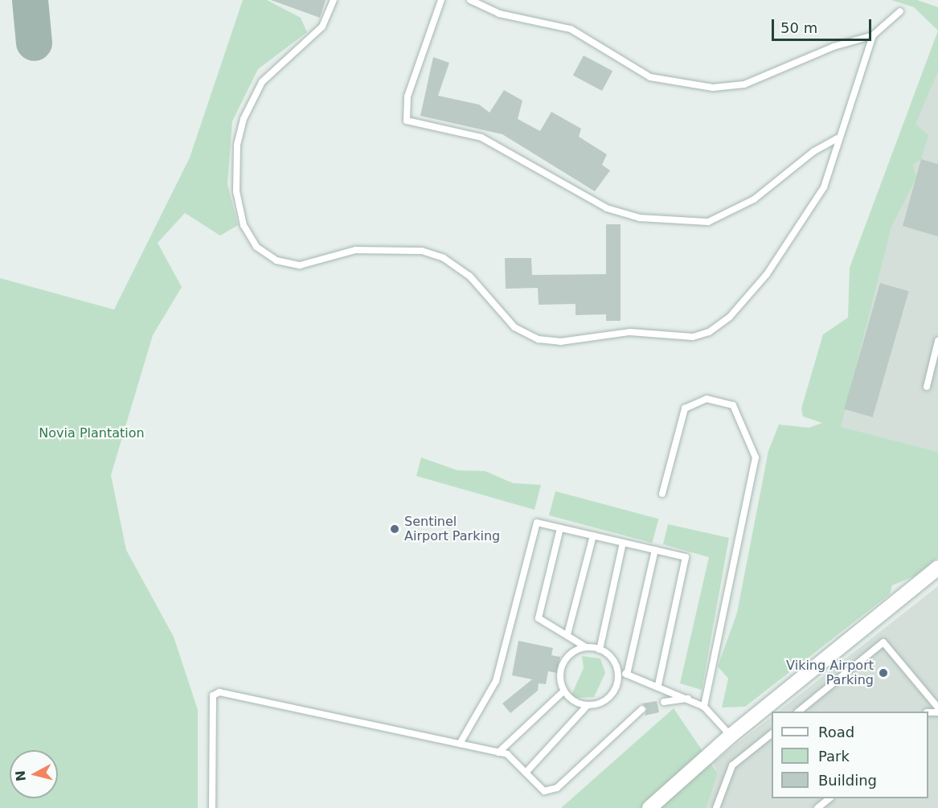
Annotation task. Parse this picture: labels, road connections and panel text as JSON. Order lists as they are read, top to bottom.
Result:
{
  "parks": ["Novia Plantation"],
  "places": ["Sentinel Airport Parking", "Viking Airport Parking"],
  "legend": ["Road", "Park", "Building"],
  "scale_bar": "50 m",
  "north": "left"
}
